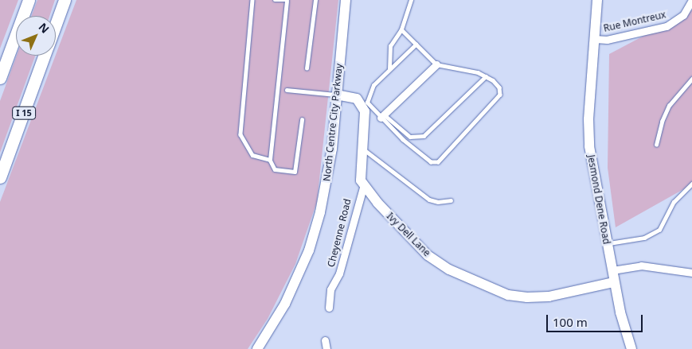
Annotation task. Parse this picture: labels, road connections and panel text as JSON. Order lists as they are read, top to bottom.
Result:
{
  "streets": {
    "highway": ["I 15"],
    "street": [
      "Rue Montreux",
      "North Centre City Parkway",
      "Jesmond Dene Road",
      "Cheyenne Road",
      "Ivy Dell Lane"
    ]
  },
  "crossings": [
    ["Rue Montreux", "Jesmond Dene Road"],
    ["Jesmond Dene Road", "Ivy Dell Lane"],
    ["Cheyenne Road", "Ivy Dell Lane"]
  ],
  "scale_bar": "100 m",
  "north": "top right"
}
